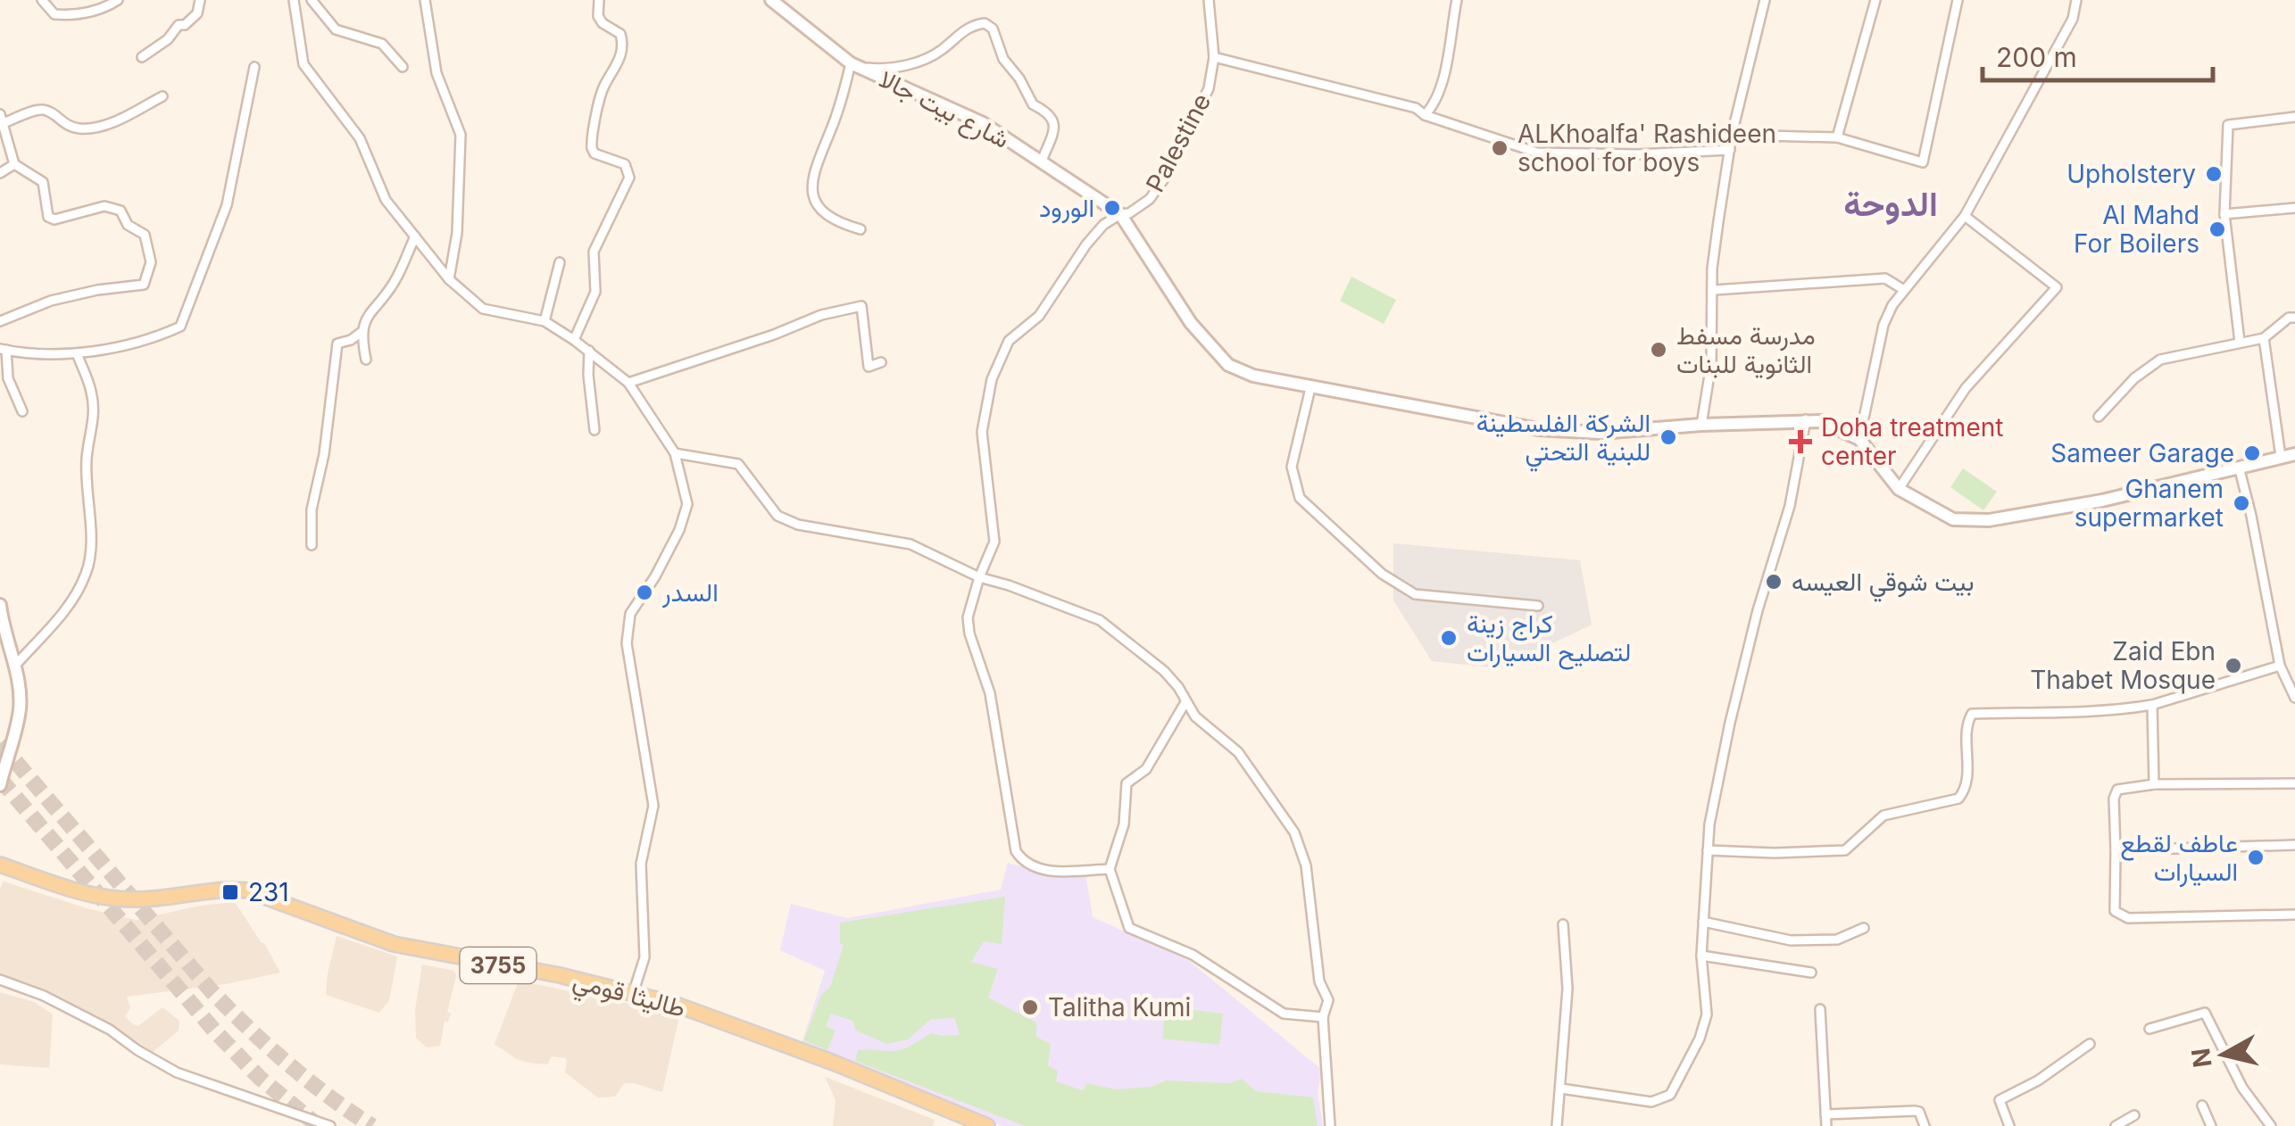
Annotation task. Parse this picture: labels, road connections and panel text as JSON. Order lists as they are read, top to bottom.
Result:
{
  "streets": {
    "main road": ["3755", "طاليثا قومي"],
    "street": ["شارع بيت جالا", "Palestine"]
  },
  "crossings": [
    ["شارع بيت جالا", "Palestine"]
  ],
  "districts": ["الدوحة"],
  "places": {
    "other": [
      "ALKhoalfa' Rashideen school for boys",
      "Upholstery",
      "الورود",
      "Al Mahd For Boilers",
      "مدرسة مسفط الثانوية للبنات",
      "الشركة الفلسطينة للبنية التحتي",
      "Sameer Garage",
      "Ghanem supermarket",
      "بيت شوقي العيسه",
      "السدر",
      "كراج زينة لتصليح السيارات",
      "Zaid Ebn Thabet Mosque",
      "عاطف لقطع السيارات",
      "Talitha Kumi"
    ],
    "health": ["Doha treatment center"],
    "transit": ["231"]
  },
  "scale_bar": "200 m",
  "north": "left"
}
